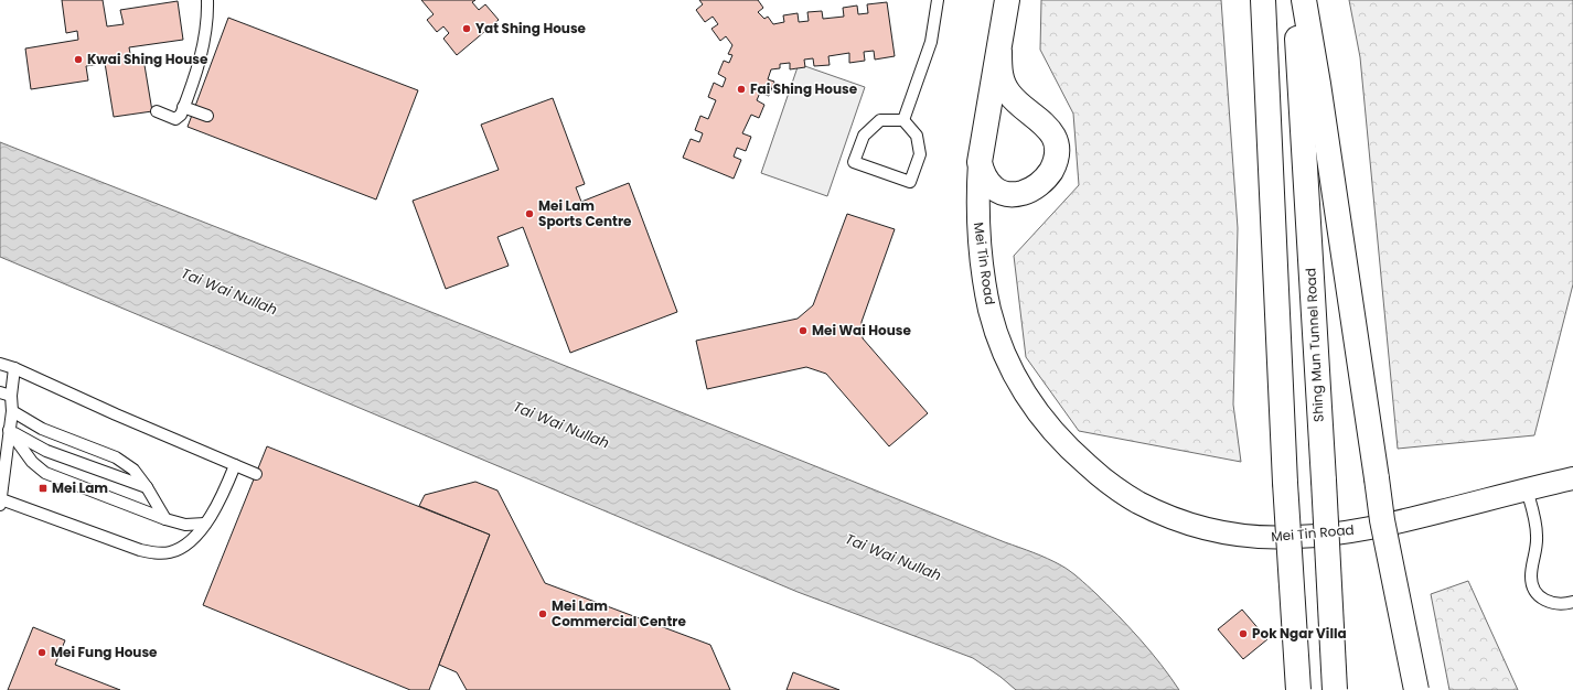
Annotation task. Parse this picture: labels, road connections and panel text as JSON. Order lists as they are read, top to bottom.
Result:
{
  "streets": {
    "main road": ["Mei Tin Road", "Shing Mun Tunnel Road"]
  },
  "water": ["Tai Wai Nullah"],
  "places": {
    "other": [
      "Yat Shing House",
      "Kwai Shing House",
      "Fai Shing House",
      "Mei Lam Sports Centre",
      "Mei Wai House",
      "Mei Lam Commercial Centre",
      "Pok Ngar Villa",
      "Mei Fung House"
    ],
    "transit": ["Mei Lam"]
  }
}
